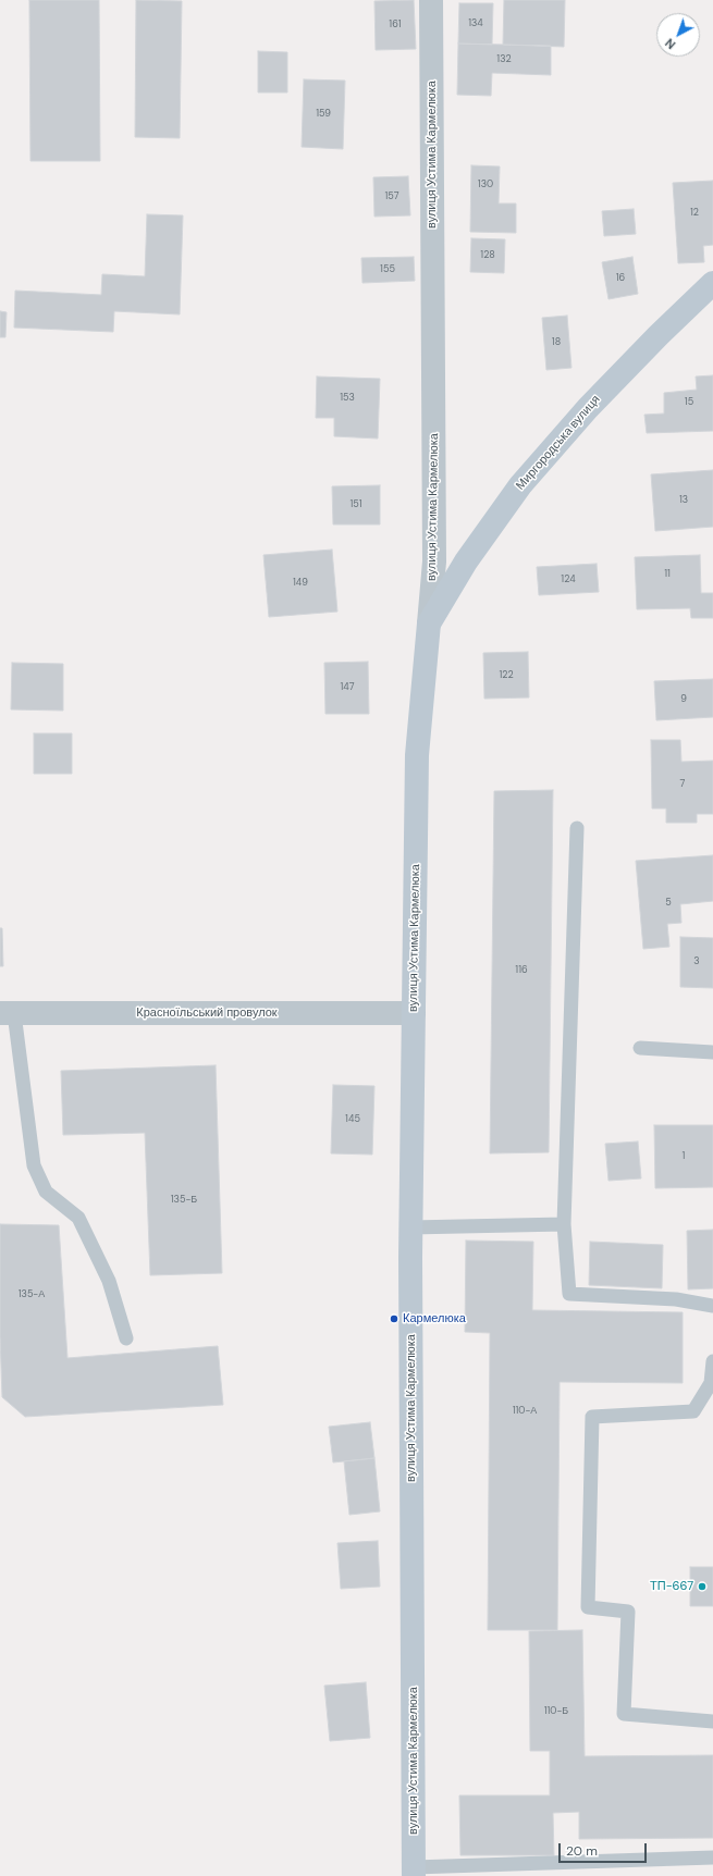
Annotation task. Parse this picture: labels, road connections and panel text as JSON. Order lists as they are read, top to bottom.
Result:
{
  "streets": {
    "main road": ["вулиця Устима Кармелюка", "Миргородська вулиця"],
    "street": ["Красноїльський провулок"]
  },
  "crossings": [
    ["вулиця Устима Кармелюка", "Миргородська вулиця"],
    ["вулиця Устима Кармелюка", "Красноїльський провулок"]
  ],
  "places": ["Кармелюка", "ТП-667"],
  "house_numbers": [
    "134",
    "161",
    "132",
    "159",
    "130",
    "157",
    "12",
    "128",
    "155",
    "16",
    "18",
    "153",
    "15",
    "13",
    "151",
    "11",
    "124",
    "149",
    "122",
    "147",
    "9",
    "7",
    "5",
    "3",
    "116",
    "145",
    "1",
    "135-Б",
    "135-А",
    "110-А",
    "110-Б"
  ],
  "scale_bar": "20 m",
  "north": "bottom left"
}
